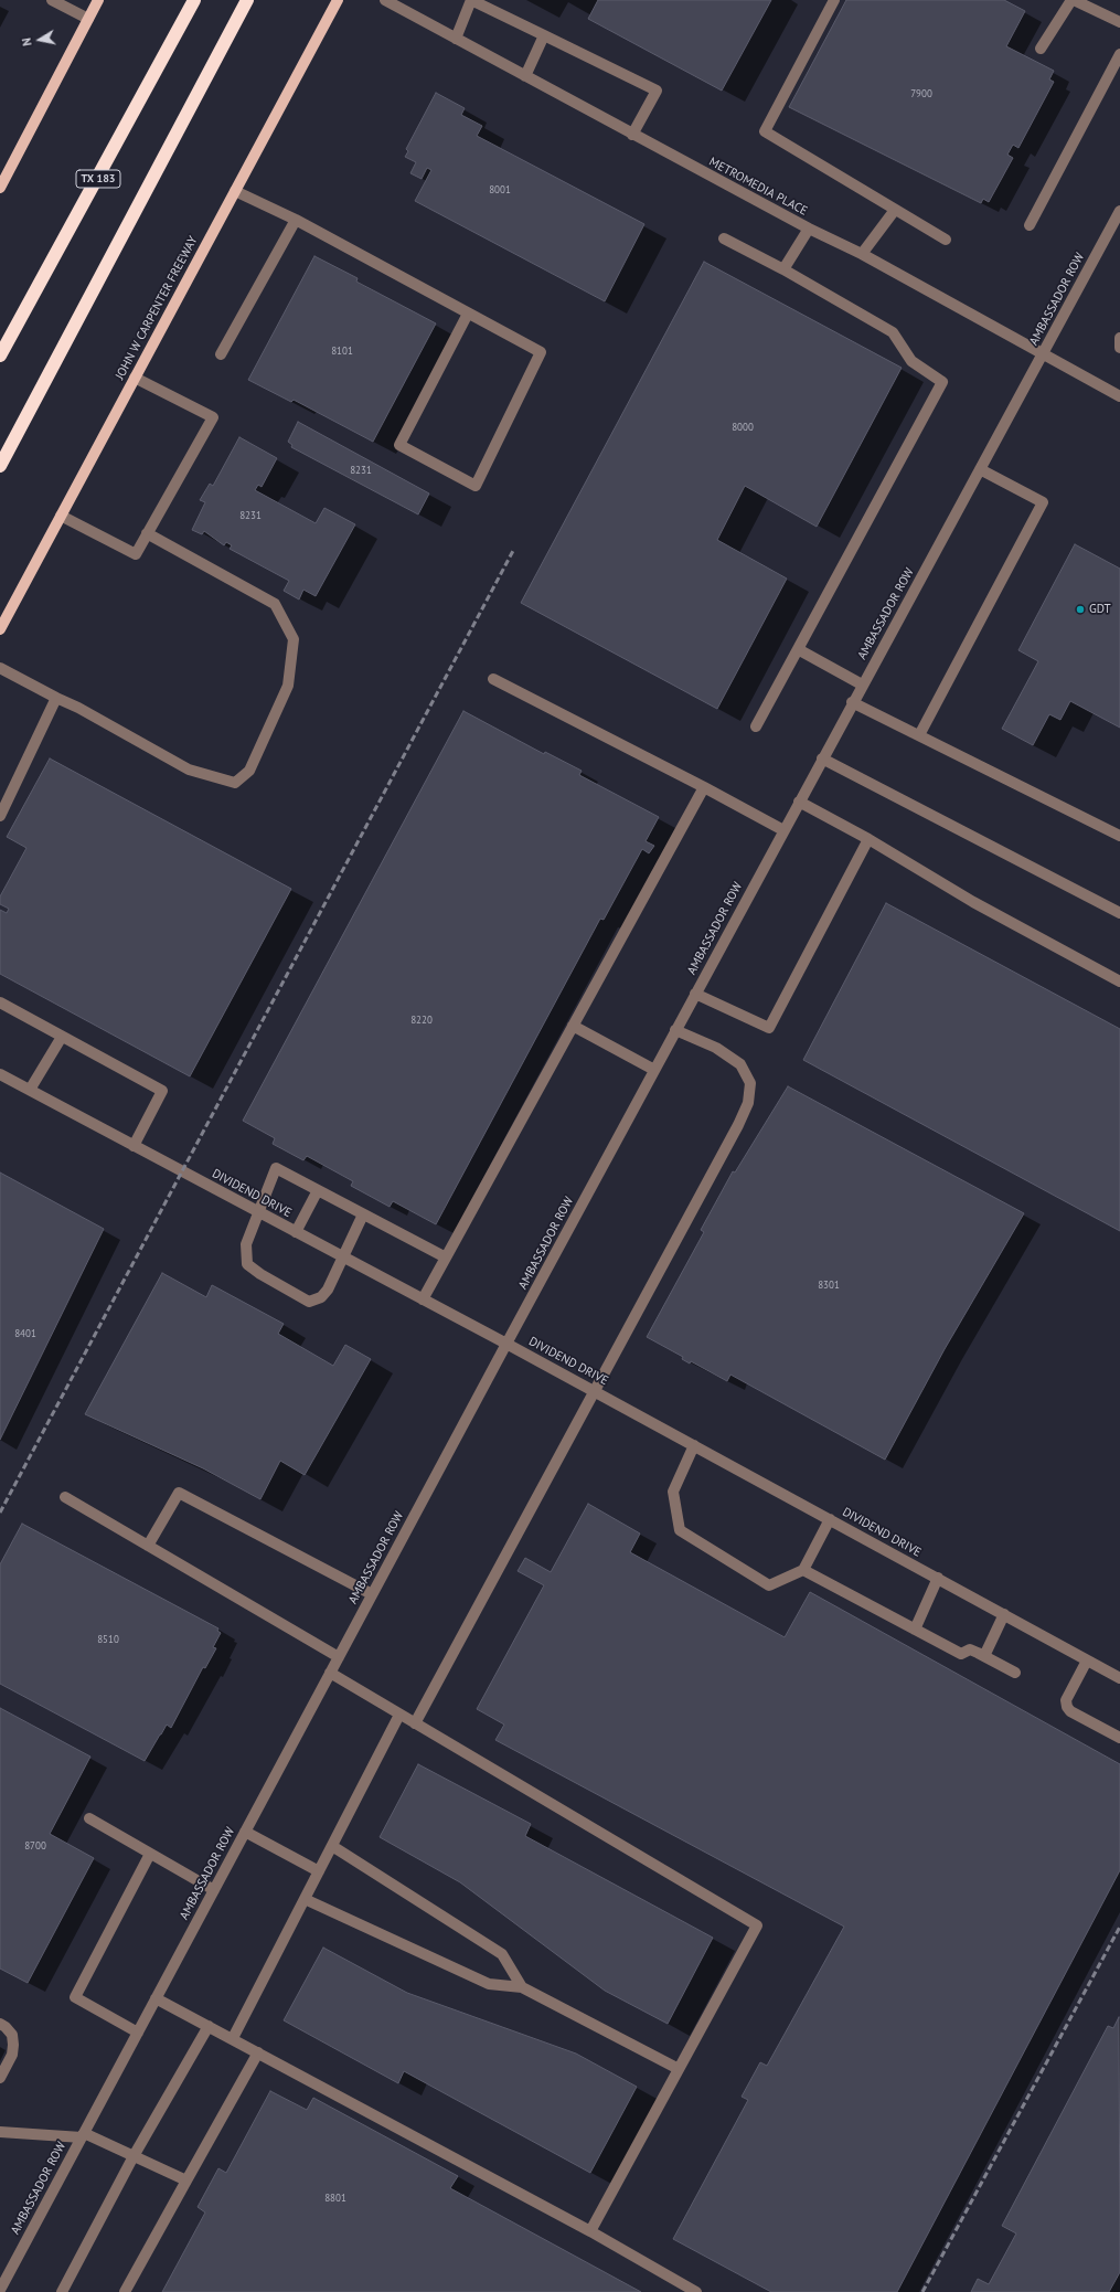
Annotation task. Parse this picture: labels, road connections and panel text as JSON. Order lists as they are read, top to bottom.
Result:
{
  "streets": {
    "highway": ["TX 183"],
    "main road": ["JOHN W CARPENTER FREEWAY"],
    "street": ["METROMEDIA PLACE", "AMBASSADOR ROW", "DIVIDEND DRIVE"]
  },
  "crossings": [
    ["METROMEDIA PLACE", "AMBASSADOR ROW"],
    ["AMBASSADOR ROW", "DIVIDEND DRIVE"]
  ],
  "places": ["GDT"],
  "house_numbers": [
    "7900",
    "8001",
    "8101",
    "8000",
    "8231",
    "8231",
    "8220",
    "8301",
    "8401",
    "8510",
    "8700",
    "8801"
  ],
  "north": "left"
}
